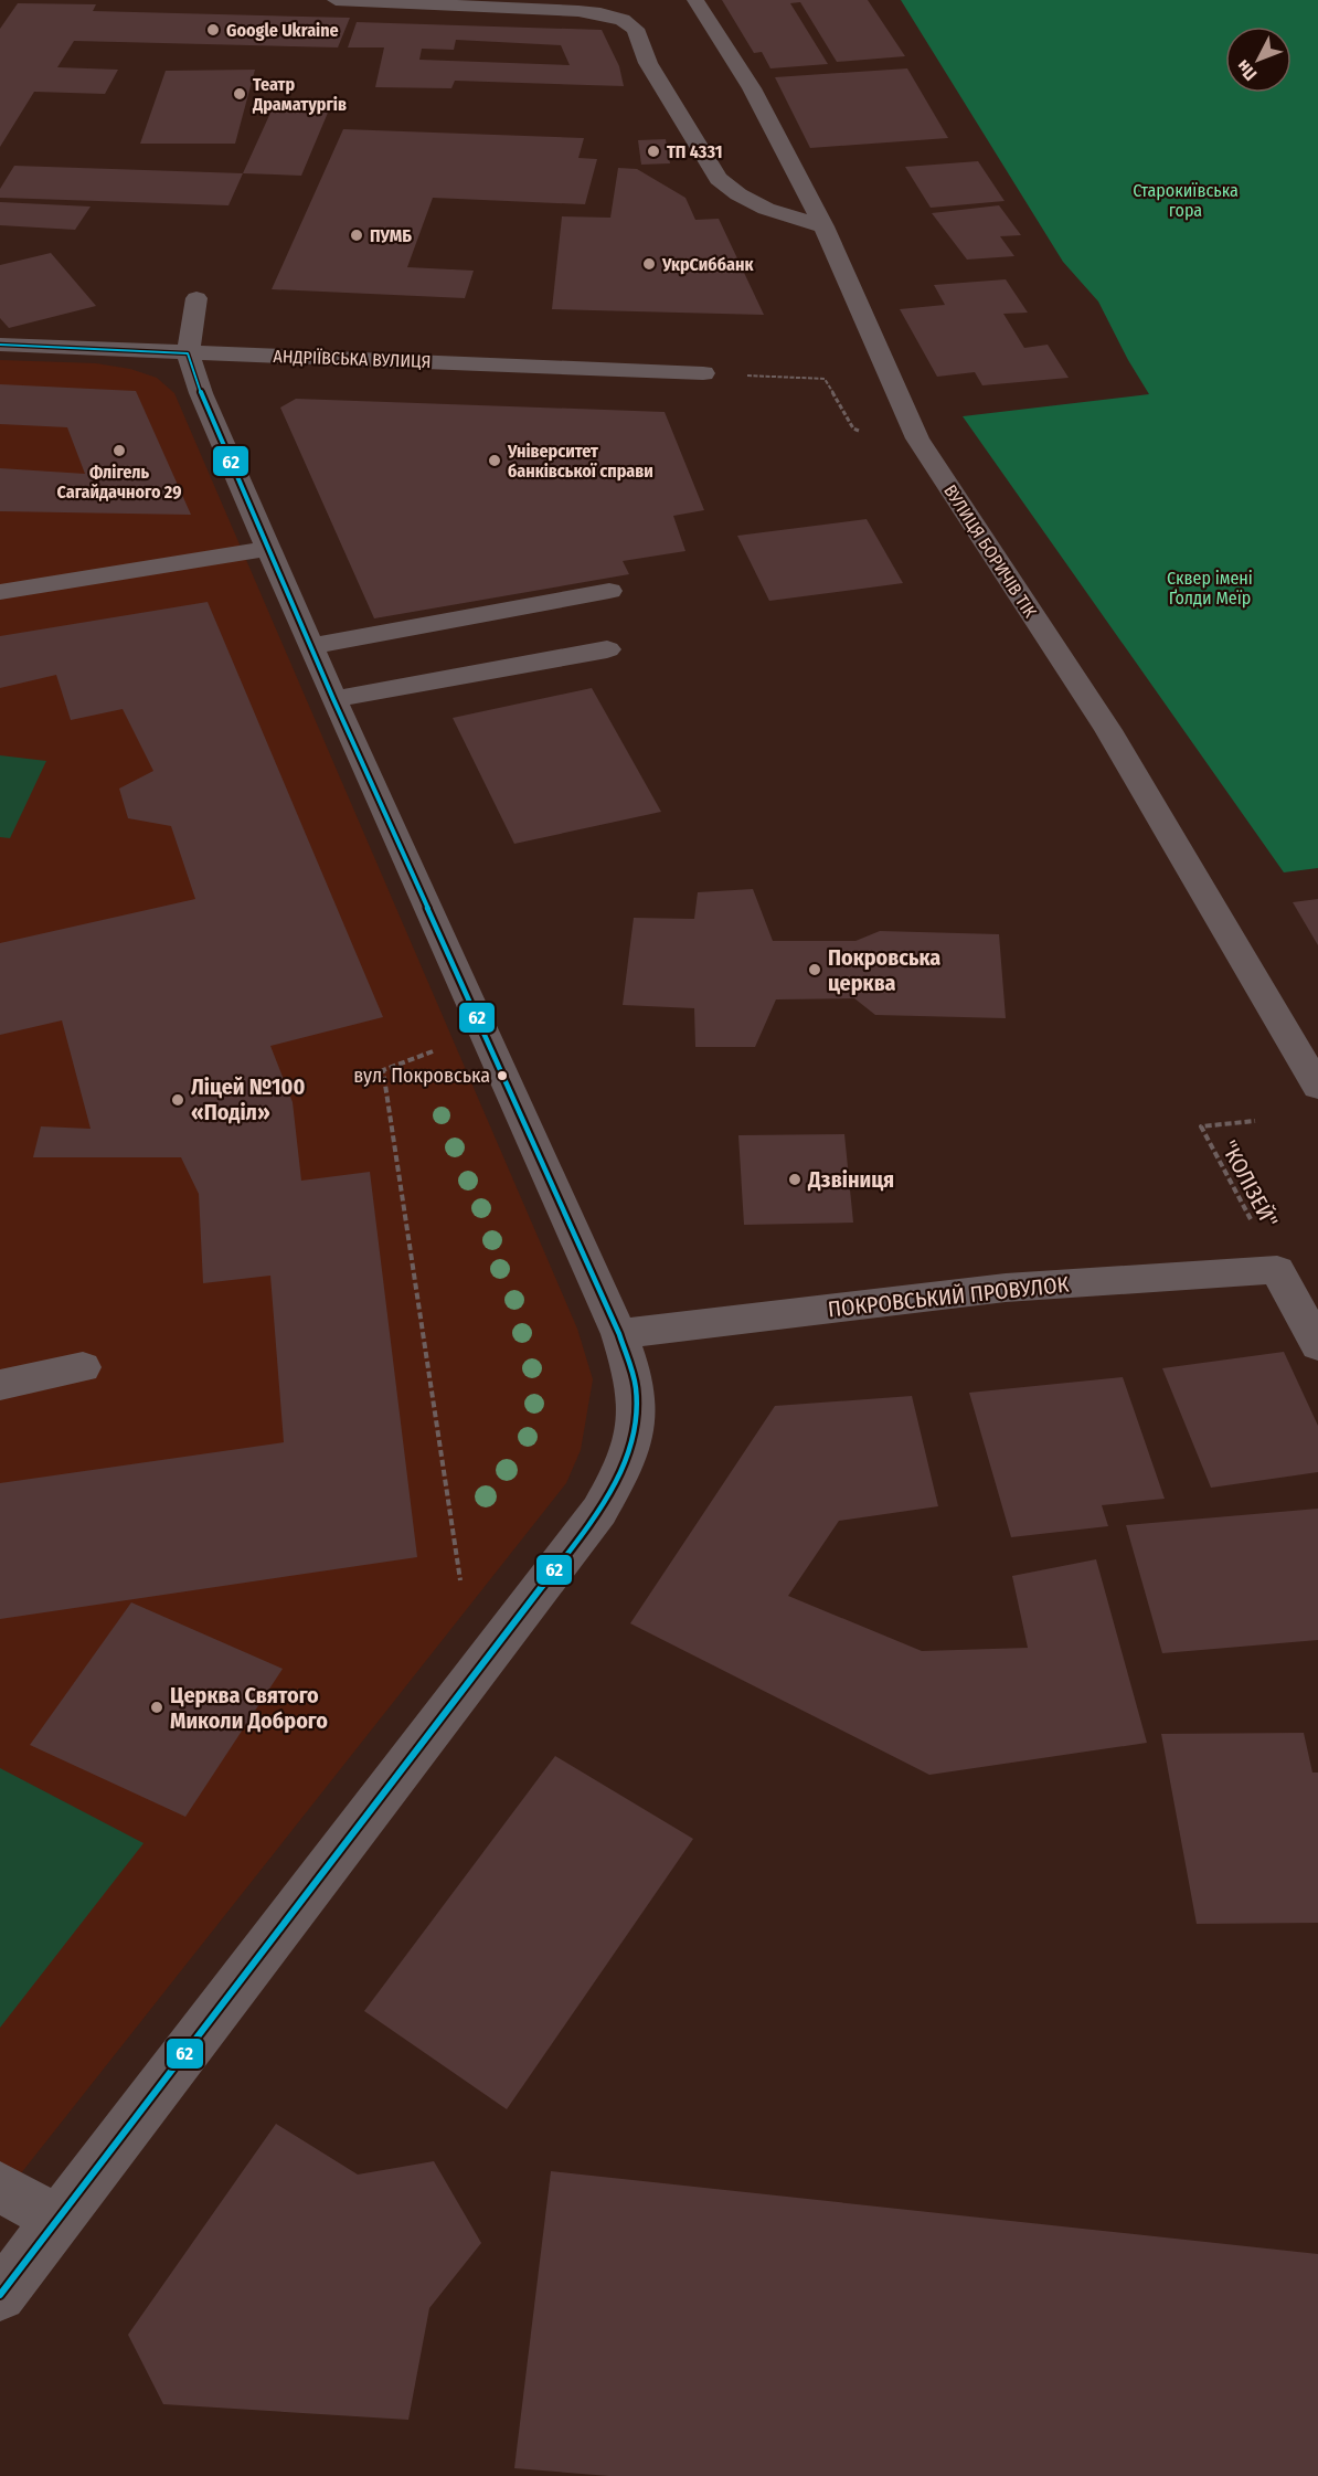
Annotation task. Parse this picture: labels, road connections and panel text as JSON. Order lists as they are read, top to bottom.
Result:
{
  "streets": {
    "street": ["АНДРІЇВСЬКА ВУЛИЦЯ", "ВУЛИЦЯ БОРИЧІВ ТІК", "ПОКРОВСЬКИЙ ПРОВУЛОК"],
    "path": ["\"КОЛІЗЕЙ\""]
  },
  "crossings": [
    ["\"КОЛІЗЕЙ\"", "ПОКРОВСЬКИЙ ПРОВУЛОК"]
  ],
  "parks": ["Старокиївська гора", "Сквер імені Ґолди Меїр"],
  "places": [
    "Google Ukraine",
    "Театр Драматургів",
    "ТП 4331",
    "ПУМБ",
    "УкрСиббанк",
    "Флігель Сагайдачного 29",
    "Університет банківської справи",
    "Покровська церква",
    "вул. Покровська",
    "Ліцей №100 «Поділ»",
    "Дзвіниця",
    "Церква Святого Миколи Доброго"
  ],
  "lines": ["transit line 62"],
  "north": "bottom left"
}
